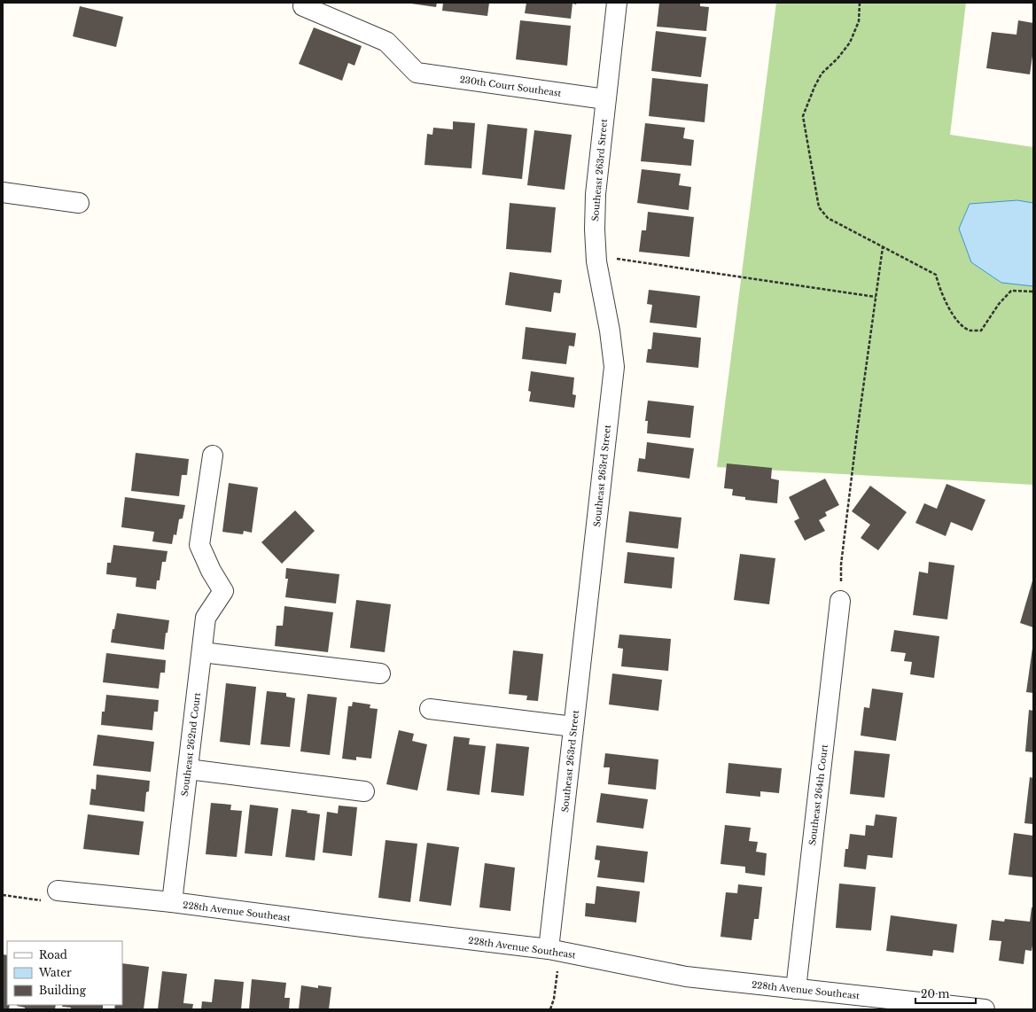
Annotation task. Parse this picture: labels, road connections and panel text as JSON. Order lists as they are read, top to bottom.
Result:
{
  "streets": {
    "street": [
      "230th Court Southeast",
      "Southeast 263rd Street",
      "Southeast 262nd Court",
      "Southeast 264th Court",
      "228th Avenue Southeast"
    ]
  },
  "crossings": [
    ["230th Court Southeast", "Southeast 263rd Street"],
    ["Southeast 263rd Street", "228th Avenue Southeast"],
    ["Southeast 262nd Court", "228th Avenue Southeast"],
    ["Southeast 264th Court", "228th Avenue Southeast"]
  ],
  "legend": ["Road", "Water", "Building"],
  "scale_bar": "20 m"
}
